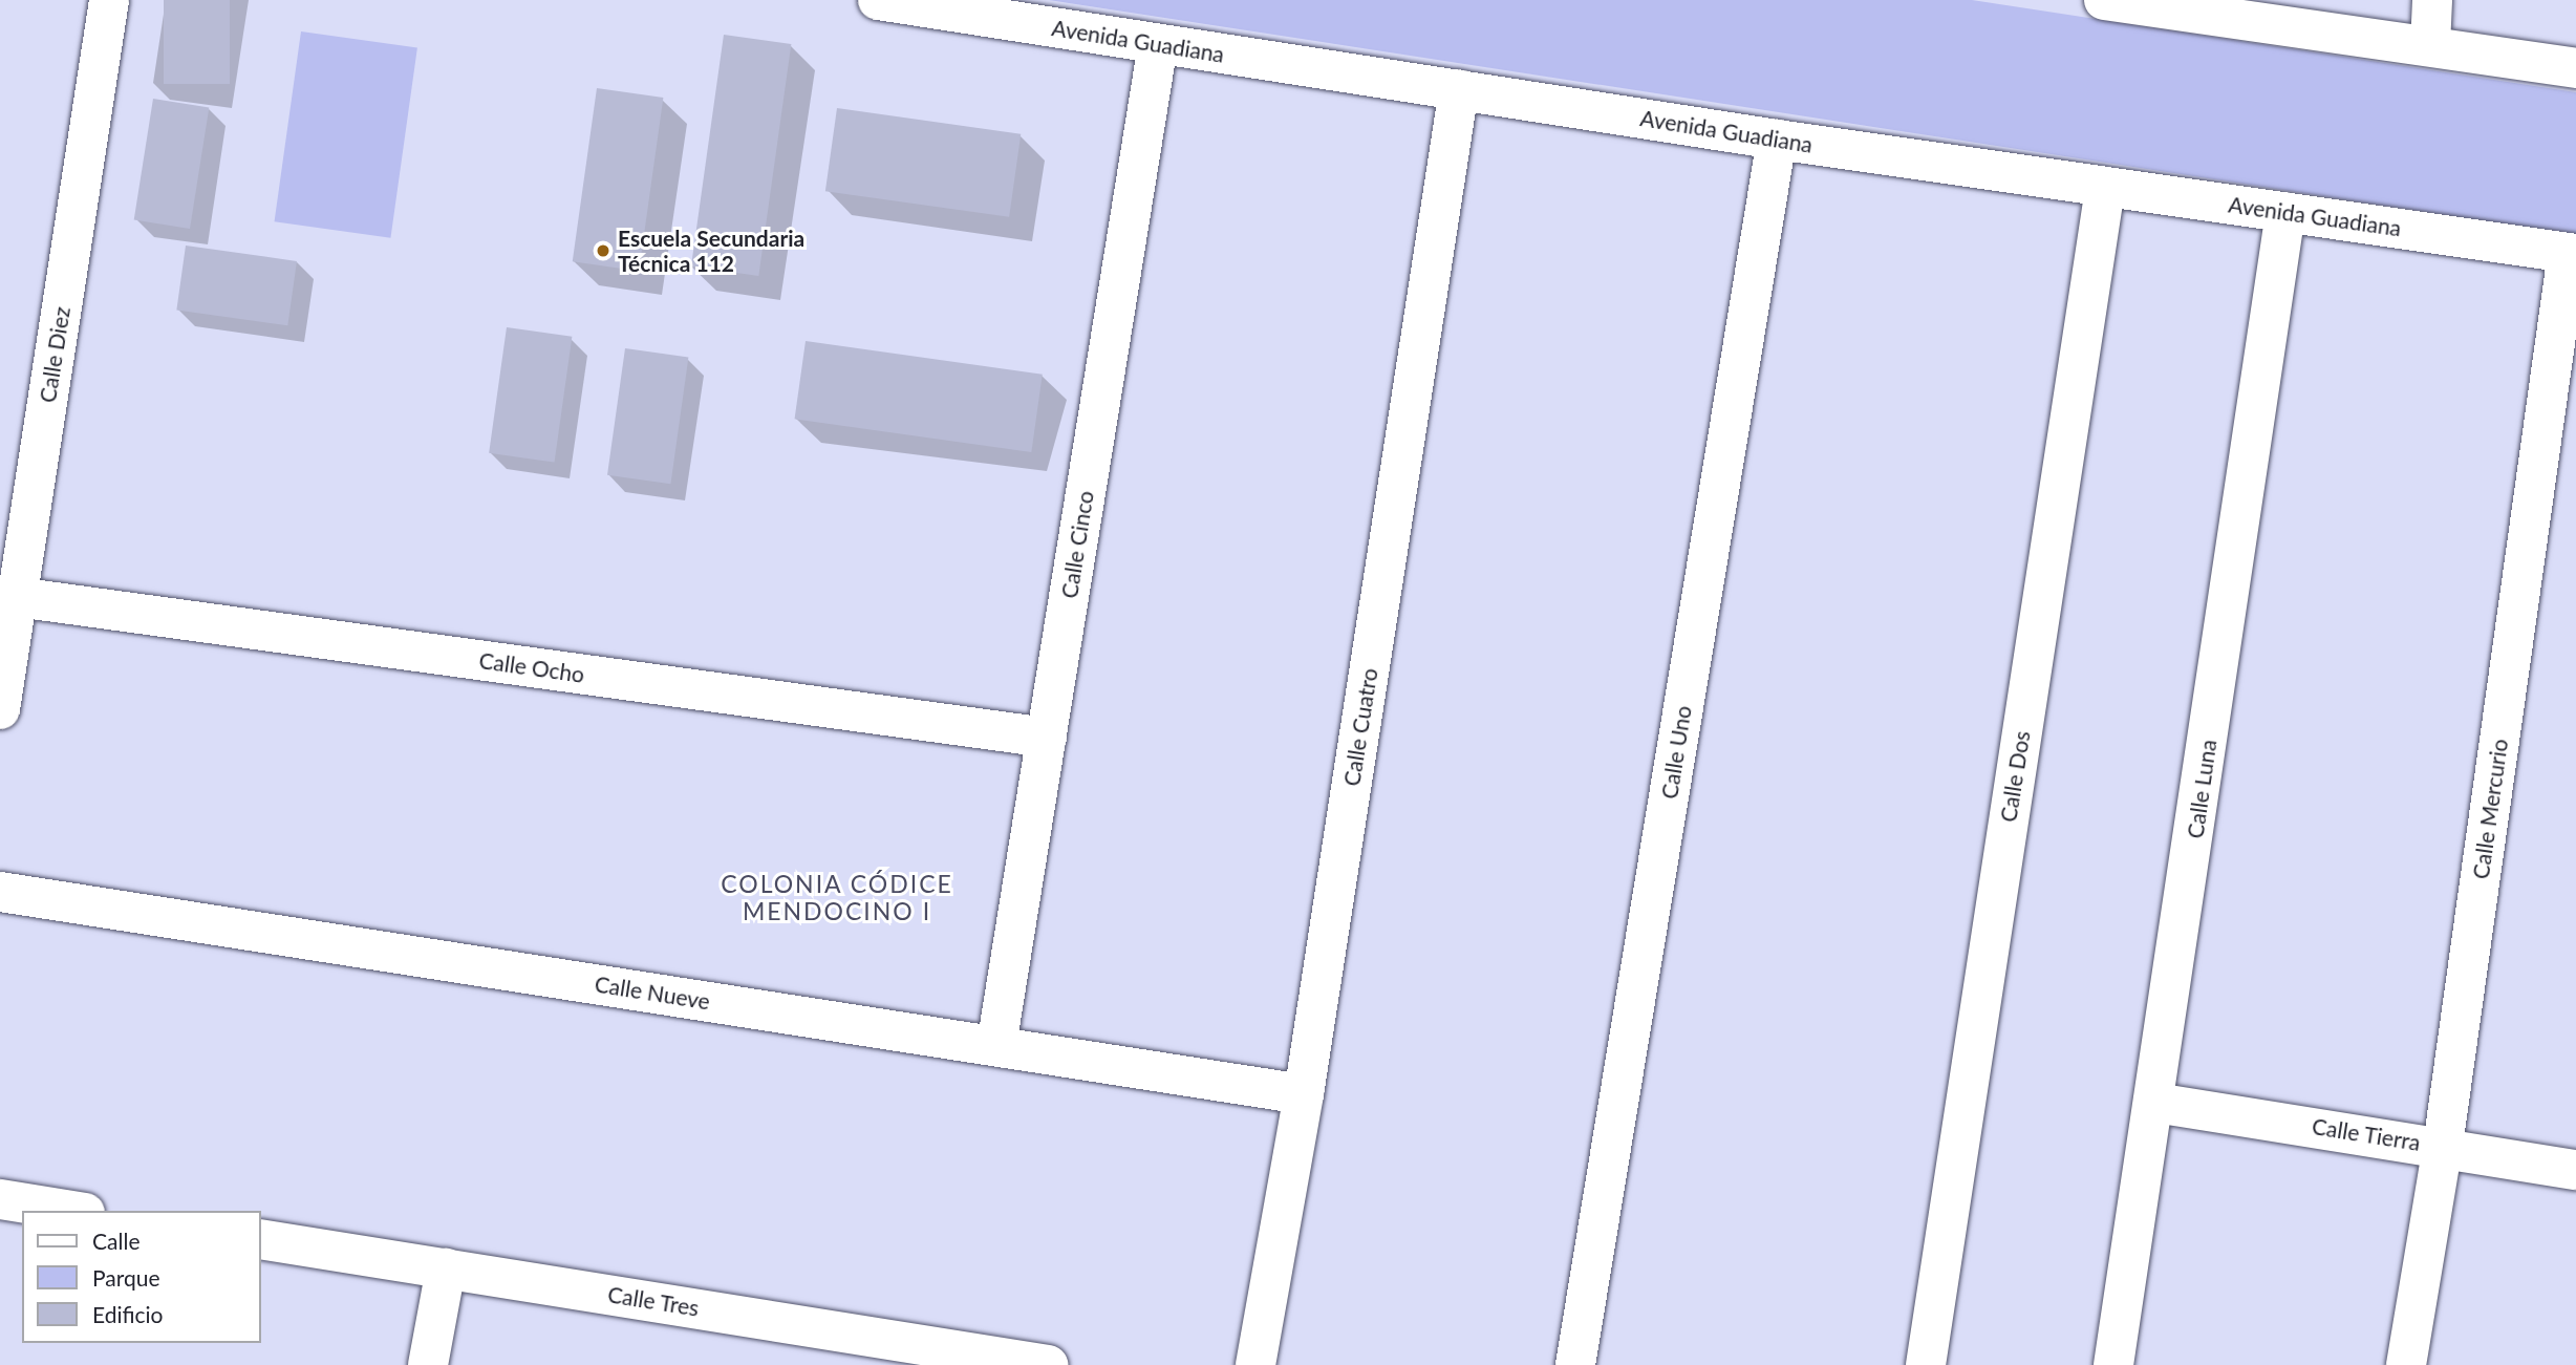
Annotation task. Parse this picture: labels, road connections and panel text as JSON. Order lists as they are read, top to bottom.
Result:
{
  "streets": {
    "street": [
      "Avenida Guadiana",
      "Calle Diez",
      "Calle Cinco",
      "Calle Ocho",
      "Calle Cuatro",
      "Calle Uno",
      "Calle Dos",
      "Calle Luna",
      "Calle Mercurio",
      "Calle Nueve",
      "Calle Tierra",
      "Calle Tres"
    ]
  },
  "crossings": [
    ["Avenida Guadiana", "Calle Cinco"],
    ["Avenida Guadiana", "Calle Cuatro"],
    ["Avenida Guadiana", "Calle Uno"],
    ["Avenida Guadiana", "Calle Dos"],
    ["Avenida Guadiana", "Calle Luna"],
    ["Avenida Guadiana", "Calle Mercurio"],
    ["Calle Diez", "Calle Ocho"],
    ["Calle Cinco", "Calle Ocho"],
    ["Calle Cinco", "Calle Nueve"],
    ["Calle Cuatro", "Calle Nueve"],
    ["Calle Luna", "Calle Tierra"],
    ["Calle Mercurio", "Calle Tierra"]
  ],
  "districts": ["COLONIA CÓDICE MENDOCINO I"],
  "places": ["Escuela Secundaria Técnica 112"],
  "legend": ["Calle", "Parque", "Edificio"]
}
